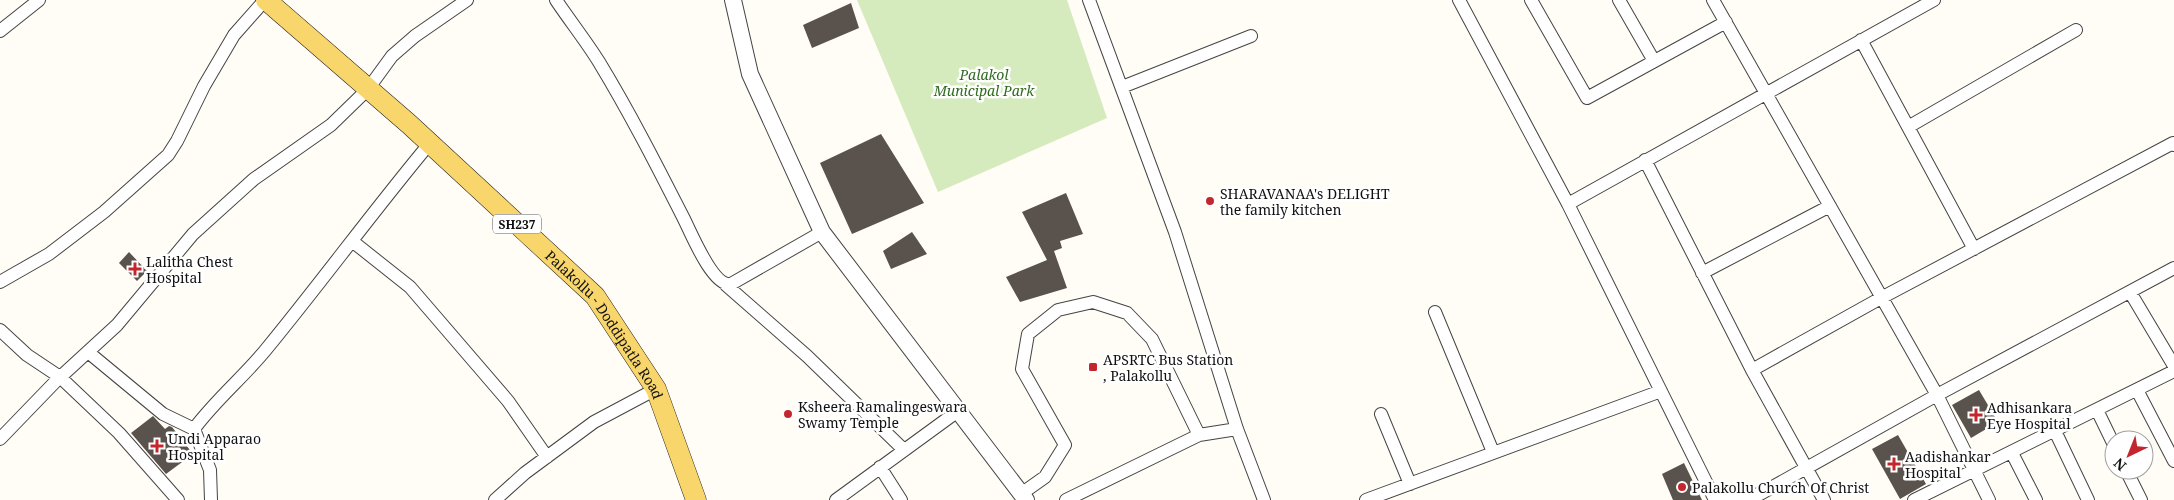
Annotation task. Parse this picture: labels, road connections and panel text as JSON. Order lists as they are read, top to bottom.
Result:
{
  "streets": {
    "main road": ["SH237", "Palakollu - Doddipatla Road"]
  },
  "parks": ["Palakol Municipal Park"],
  "places": {
    "other": ["SHARAVANAA's DELIGHT the family kitchen", "Ksheera Ramalingeswara Swamy Temple", "Palakollu Church Of Christ"],
    "health": [
      "Lalitha Chest Hospital",
      "Adhisankara Eye Hospital",
      "Undi Apparao Hospital",
      "Aadishankar Hospital"
    ],
    "transit": ["APSRTC Bus Station , Palakollu"]
  },
  "north": "bottom left"
}
